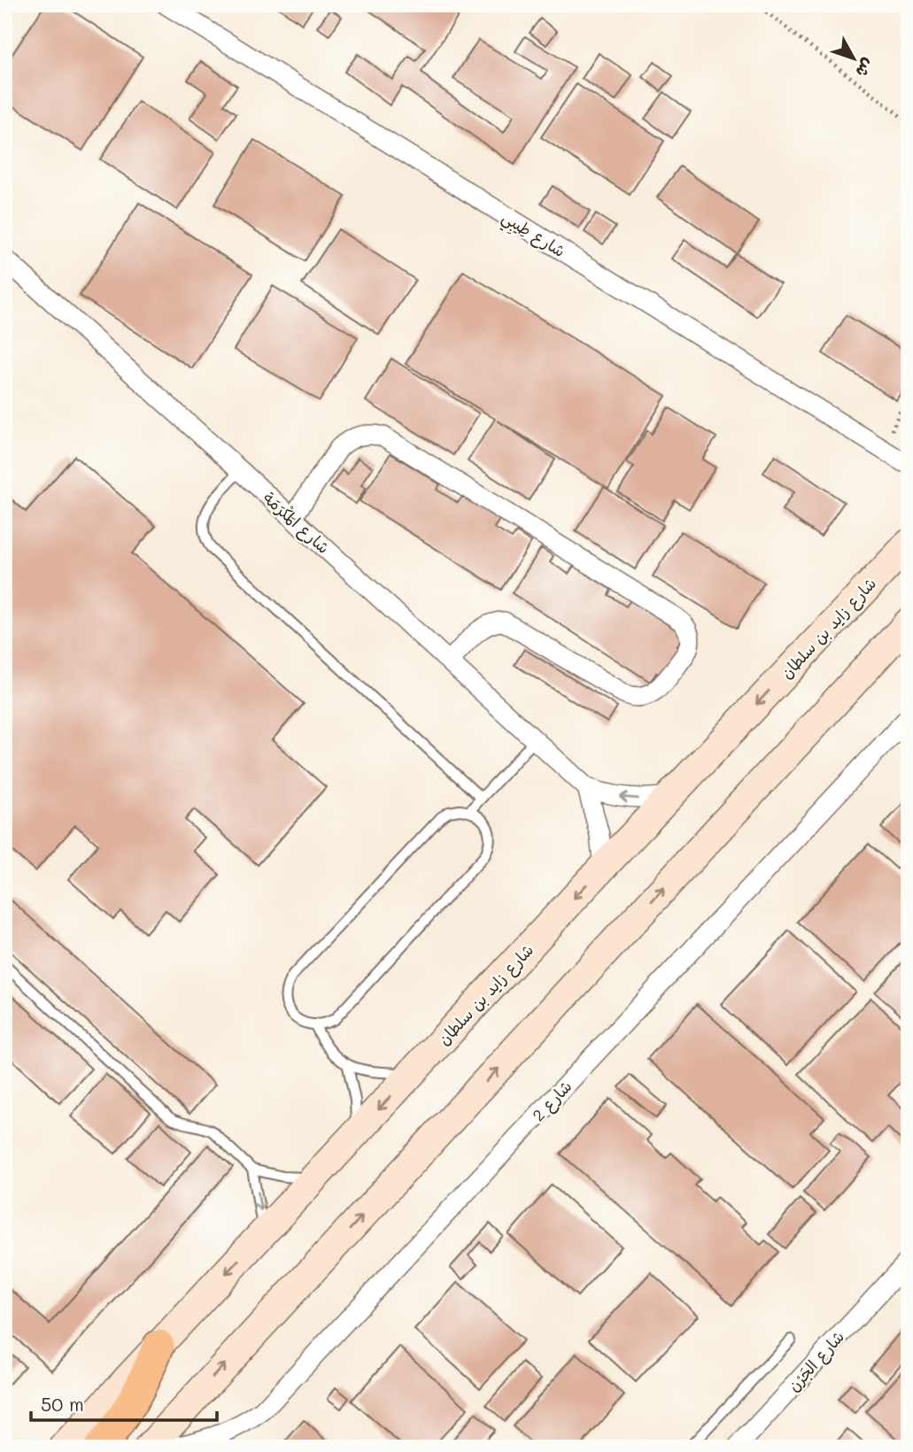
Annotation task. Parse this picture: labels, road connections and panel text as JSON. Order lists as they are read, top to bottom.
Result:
{
  "streets": {
    "main road": ["شارع زايد بن سلطان"],
    "street": [
      "شارع طِيبِي",
      "شارع المَكْرَمَة",
      "شارع 2",
      "شارع الجَرْن"
    ]
  },
  "crossings": [
    ["شارع المَكْرَمَة", "شارع زايد بن سلطان"]
  ],
  "scale_bar": "50 m",
  "north": "bottom right"
}
